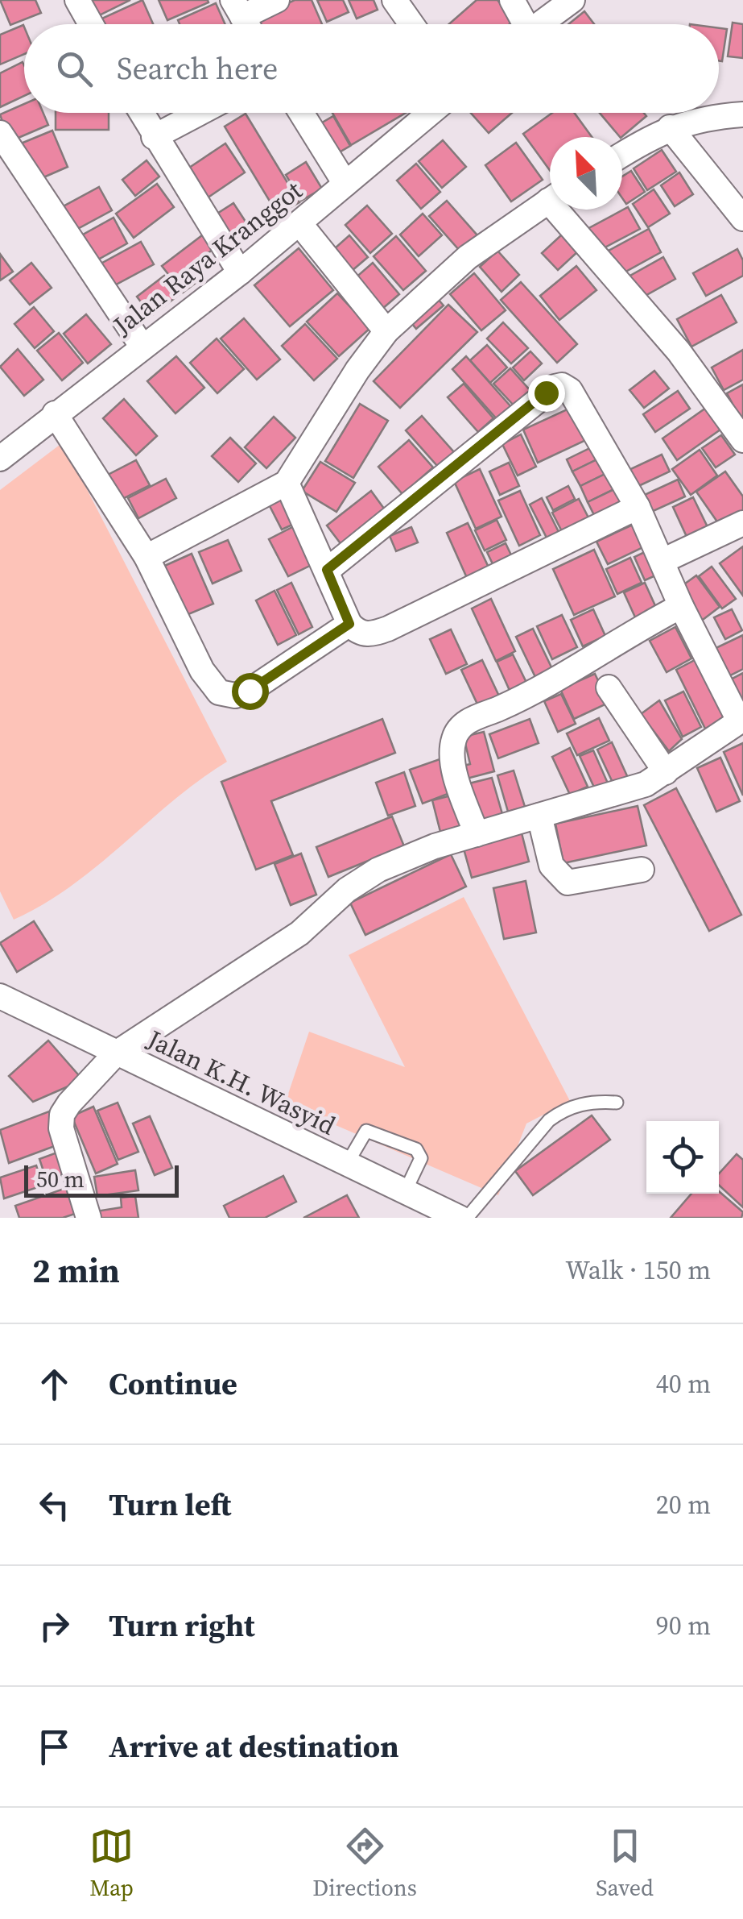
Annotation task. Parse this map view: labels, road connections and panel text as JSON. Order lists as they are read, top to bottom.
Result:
{
  "streets": {
    "street": ["Jalan Raya Kranggot", "Jalan K.H. Wasyid"]
  },
  "scale_bar": "50 m",
  "north": "top left",
  "page": {
    "search": "Search here",
    "scale": "50 m",
    "heading": ["2 min", "Walk · 150 m"],
    "list": [
      ["Continue", "40 m"],
      ["Turn left", "20 m"],
      ["Turn right", "90 m"],
      "Arrive at destination"
    ],
    "nav": ["Map", "Directions", "Saved"]
  }
}
